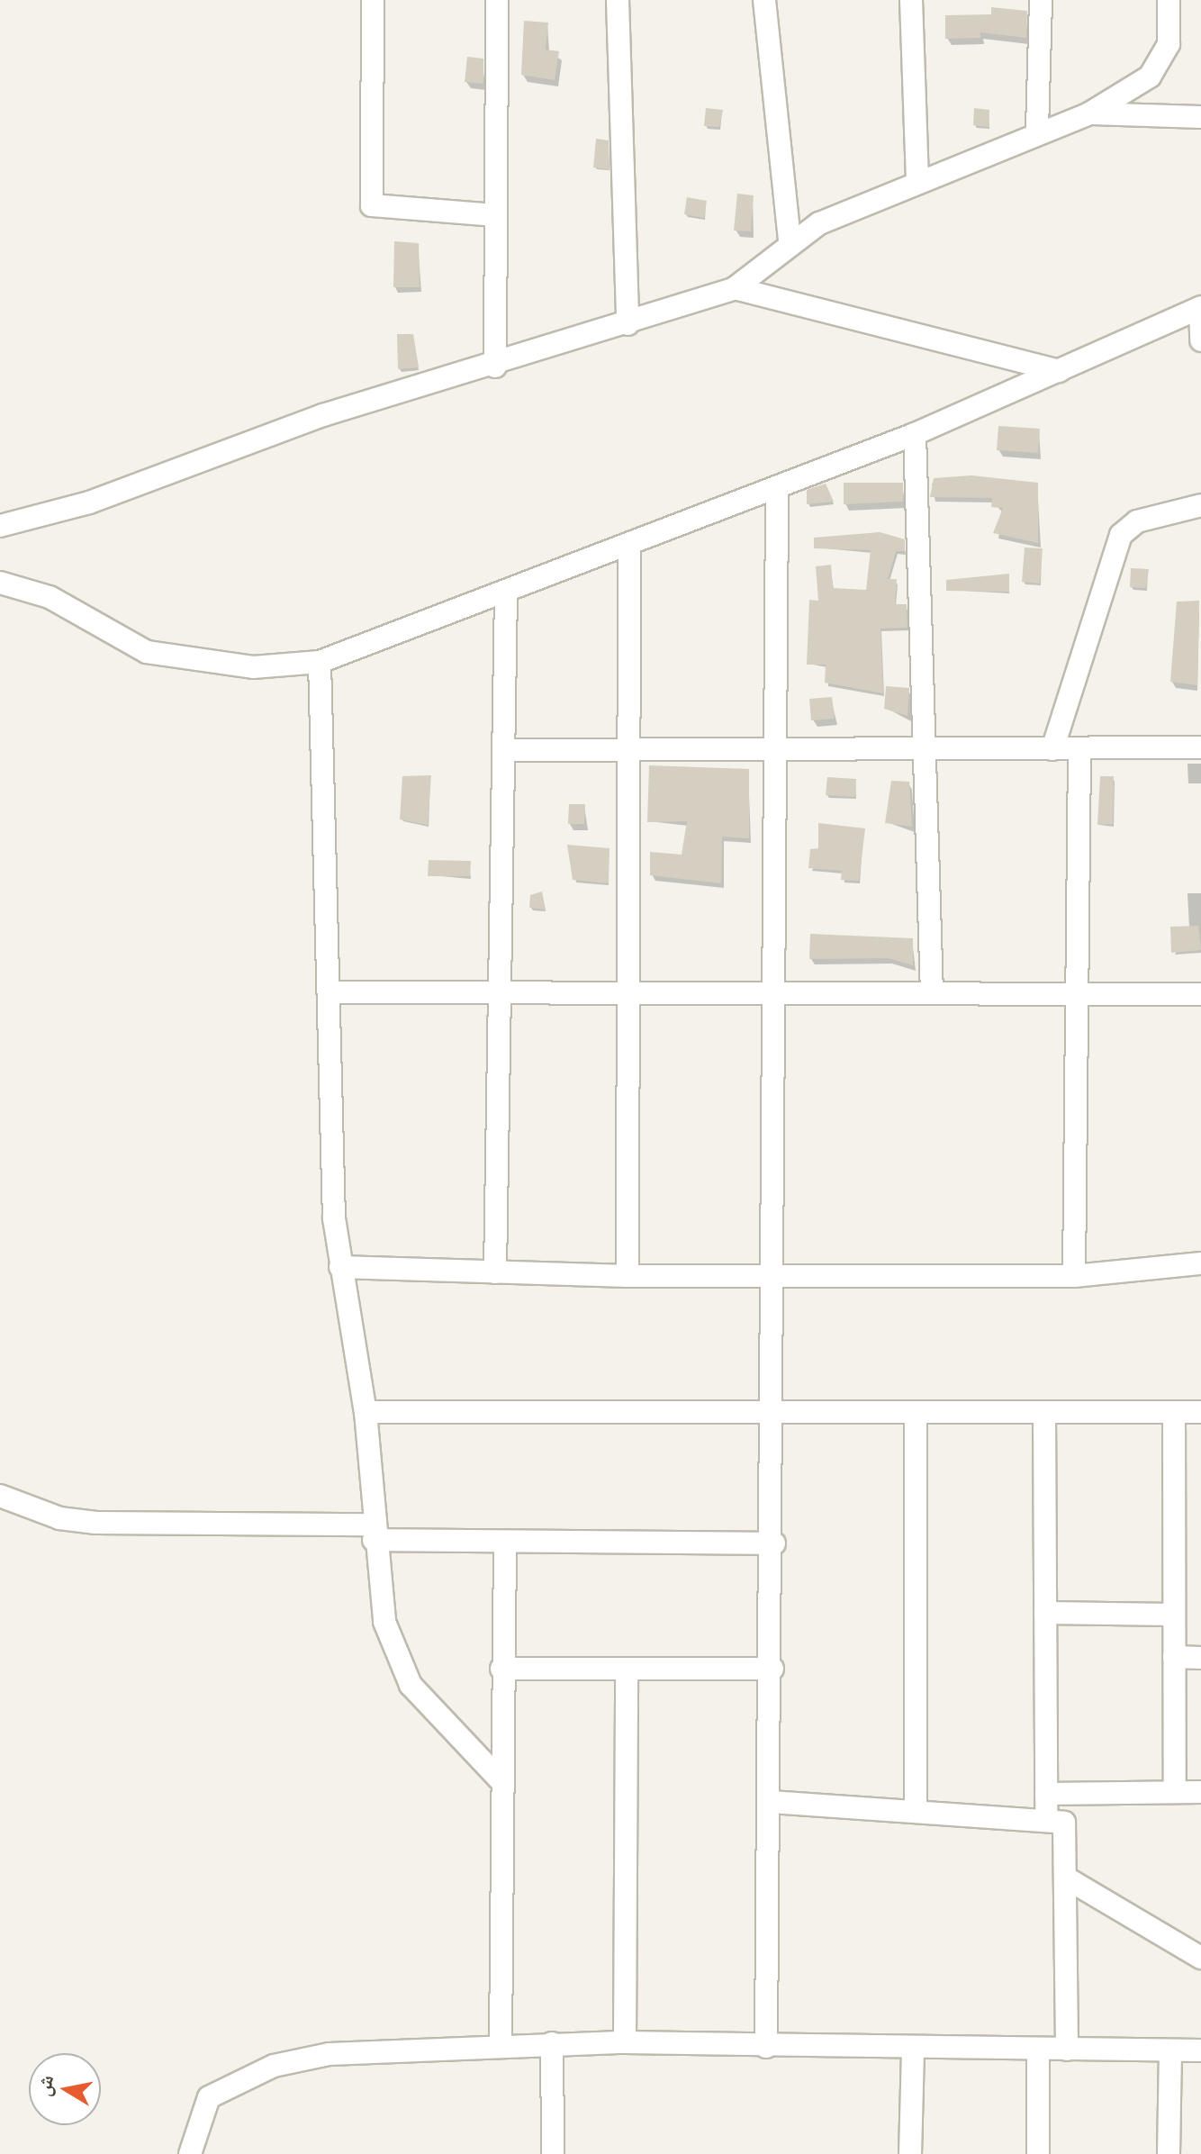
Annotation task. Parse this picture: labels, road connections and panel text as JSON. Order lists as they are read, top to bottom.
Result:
{
  "north": "left"
}
